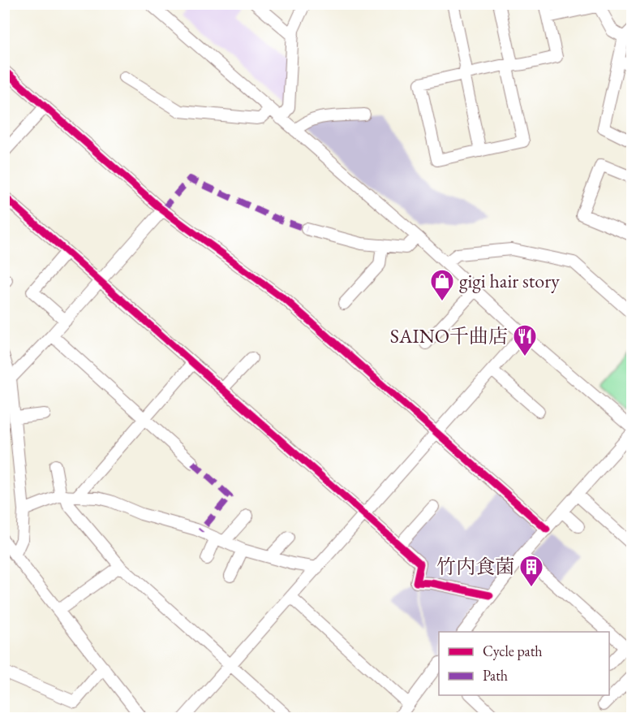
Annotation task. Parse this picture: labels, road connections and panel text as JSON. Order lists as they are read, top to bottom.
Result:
{
  "places": {
    "shop": ["gigi hair story"],
    "restaurant": ["SAINO千曲店"],
    "building": ["竹内食菌"]
  },
  "legend": ["Cycle path", "Path"]
}
